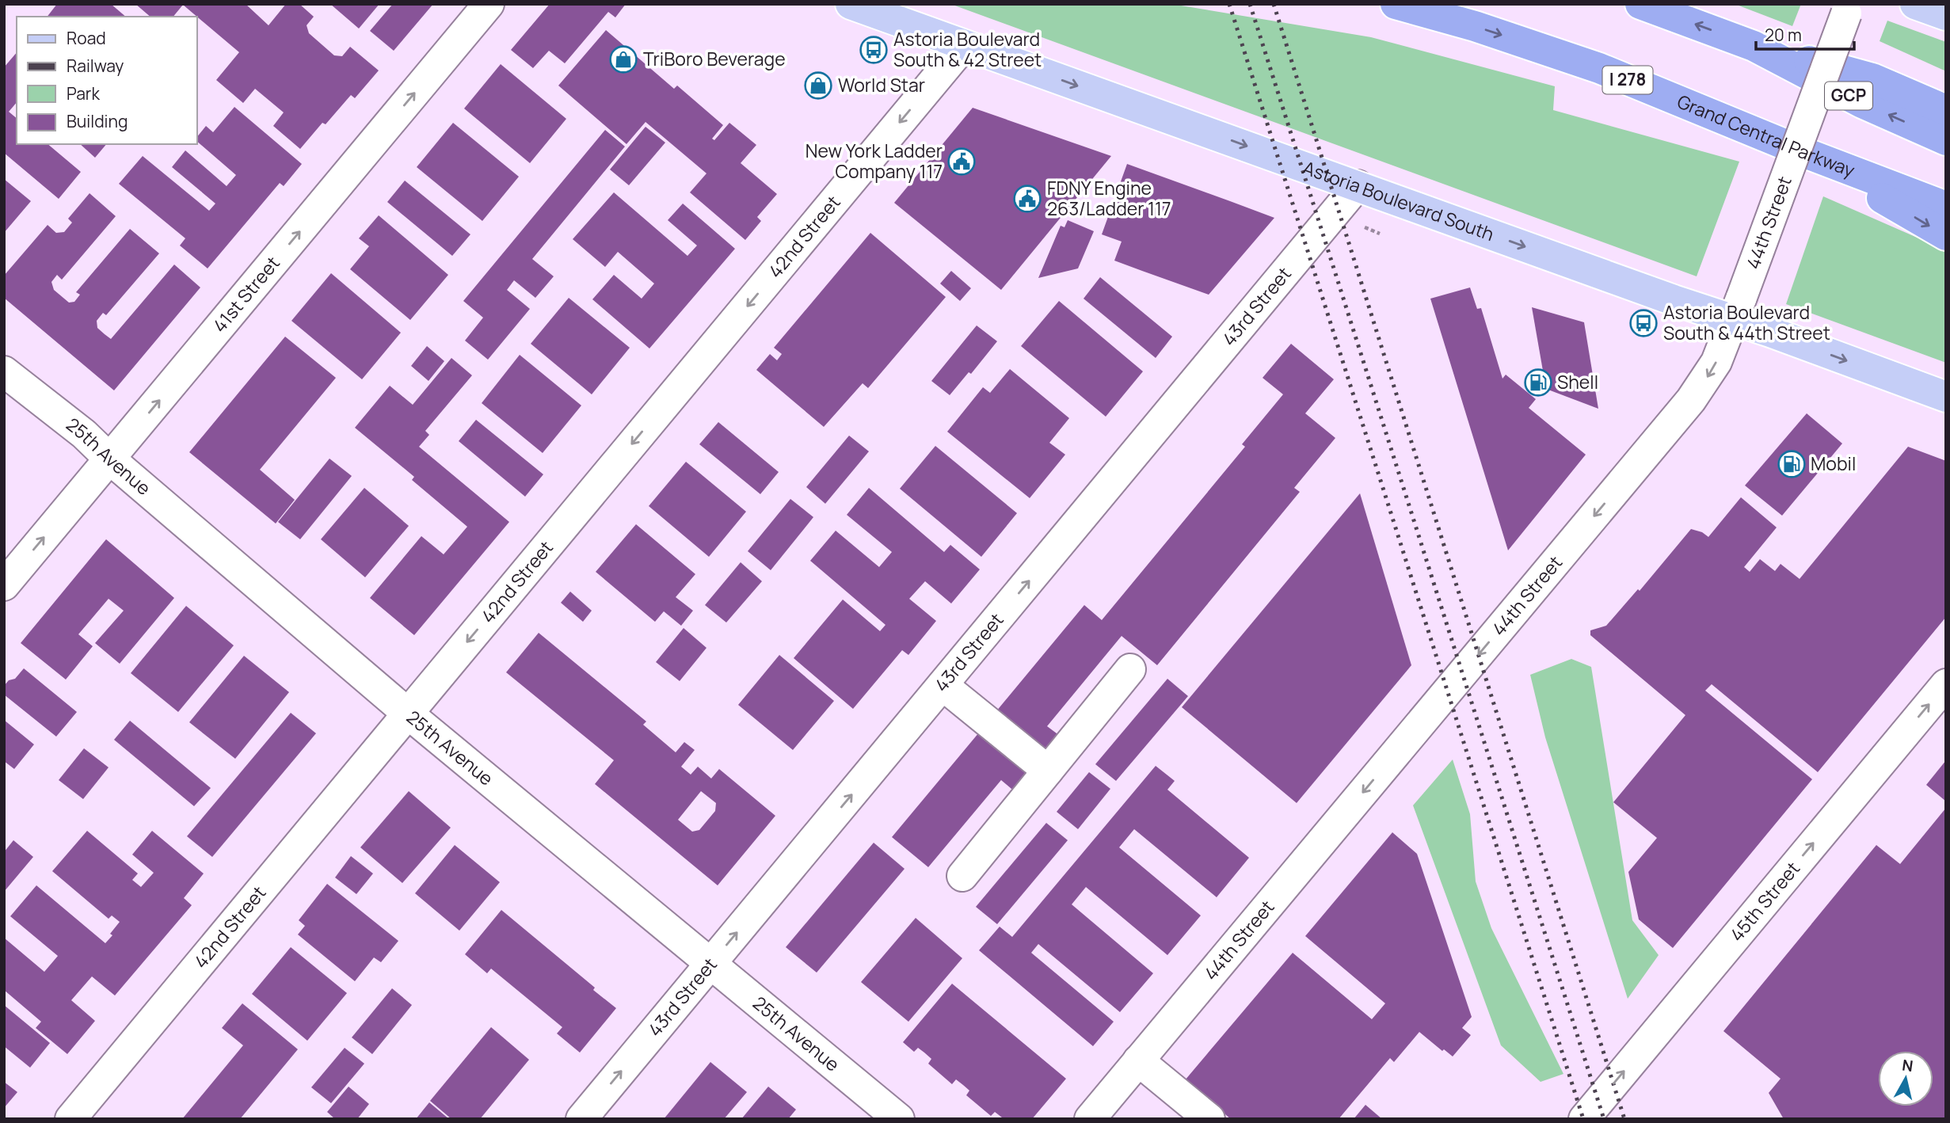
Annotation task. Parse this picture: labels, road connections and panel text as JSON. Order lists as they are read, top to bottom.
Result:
{
  "streets": {
    "highway": ["I 278", "GCP", "Grand Central Parkway"],
    "main road": ["Astoria Boulevard South"],
    "street": [
      "44th Street",
      "42nd Street",
      "41st Street",
      "43rd Street",
      "25th Avenue",
      "45th Street"
    ]
  },
  "crossings": [
    ["I 278", "Grand Central Parkway"],
    ["Astoria Boulevard South", "44th Street"],
    ["Astoria Boulevard South", "42nd Street"],
    ["Astoria Boulevard South", "43rd Street"],
    ["42nd Street", "25th Avenue"],
    ["41st Street", "25th Avenue"],
    ["43rd Street", "25th Avenue"]
  ],
  "one_way": [
    "Astoria Boulevard South",
    "44th Street",
    "42nd Street",
    "41st Street",
    "43rd Street",
    "45th Street"
  ],
  "places": {
    "bus stop": ["Astoria Boulevard South & 42 Street", "Astoria Boulevard South & 44th Street"],
    "shop": ["TriBoro Beverage", "World Star"],
    "public building": ["New York Ladder Company 117", "FDNY Engine 263/Ladder 117"],
    "fuel station": ["Shell", "Mobil"]
  },
  "legend": [
    "Road",
    "Railway",
    "Park",
    "Building"
  ],
  "scale_bar": "20 m",
  "north": "top"
}
